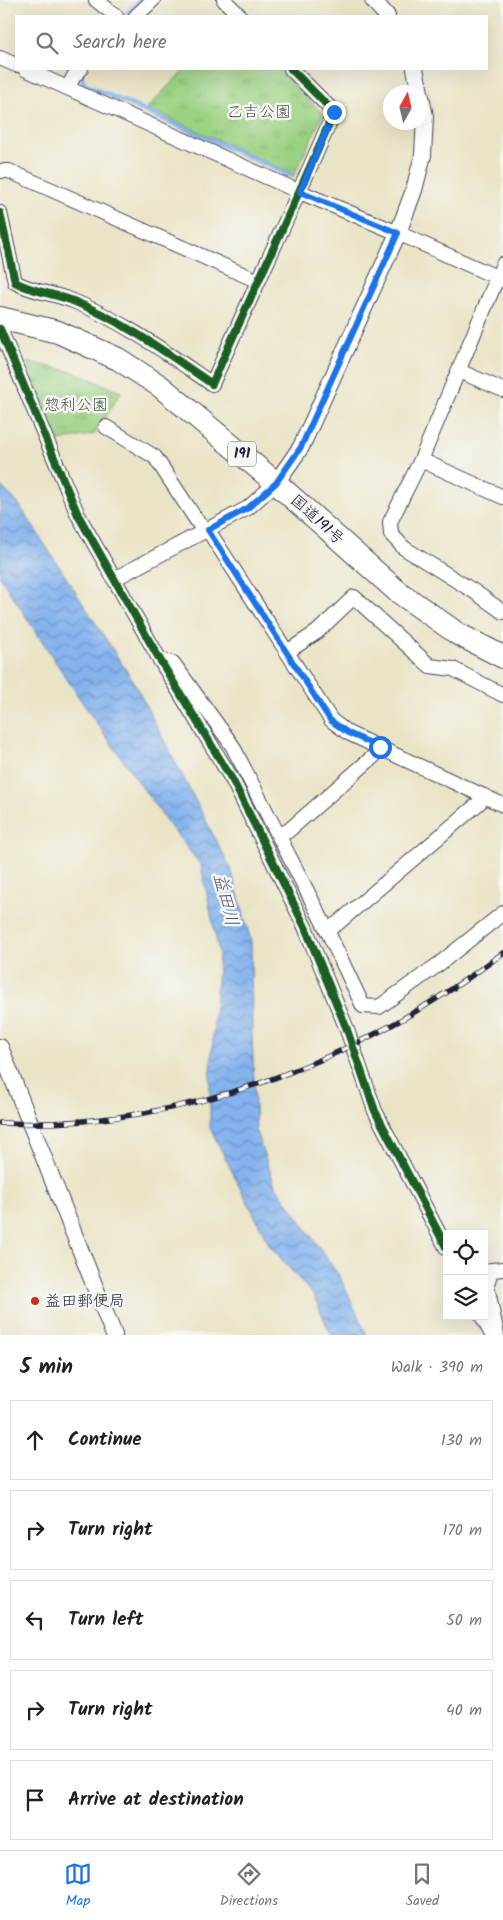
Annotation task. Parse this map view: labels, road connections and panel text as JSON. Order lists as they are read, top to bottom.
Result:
{
  "streets": {
    "highway": ["191", "国道191号"]
  },
  "water": ["益田川"],
  "parks": ["乙吉公園", "惣利公園"],
  "places": ["益田郵便局"],
  "north": "top",
  "page": {
    "search": "Search here",
    "heading": ["5 min", "Walk · 390 m"],
    "list": [
      ["Continue", "130 m"],
      ["Turn right", "170 m"],
      ["Turn left", "50 m"],
      ["Turn right", "40 m"],
      "Arrive at destination"
    ],
    "nav": ["Map", "Directions", "Saved"]
  }
}
